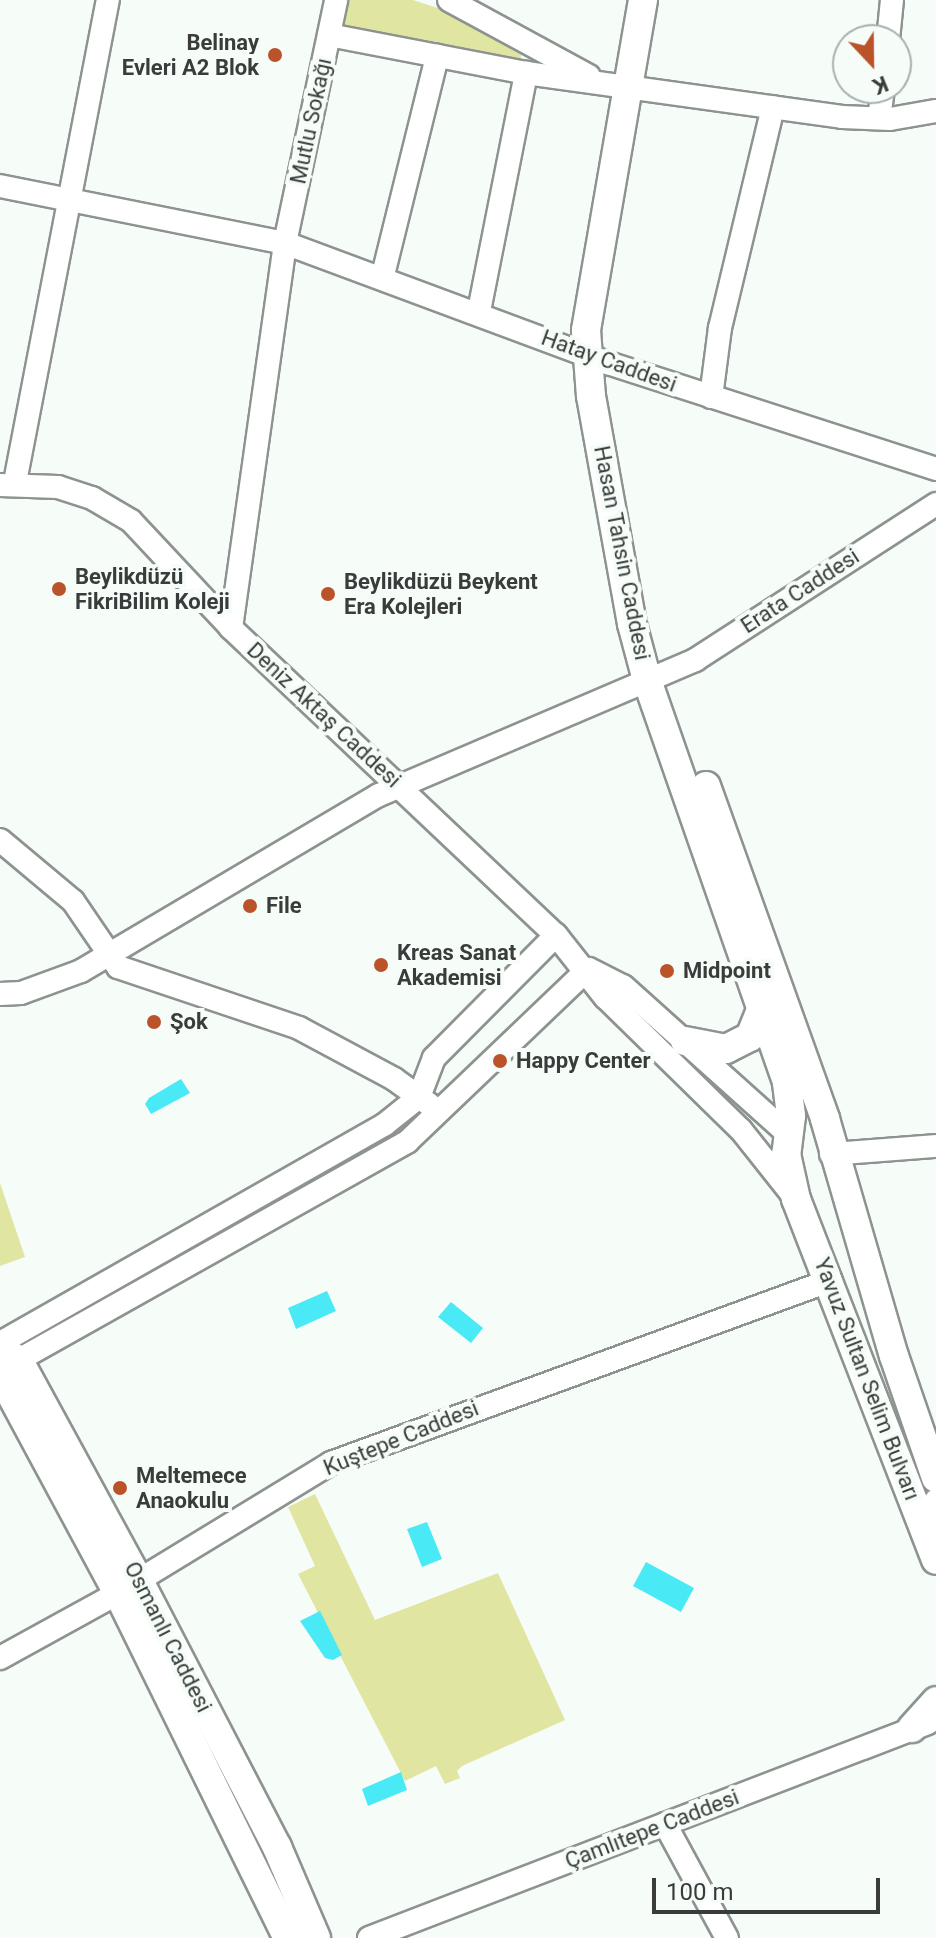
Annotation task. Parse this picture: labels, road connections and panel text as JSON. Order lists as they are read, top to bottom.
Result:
{
  "streets": {
    "main road": ["Hasan Tahsin Caddesi", "Yavuz Sultan Selim Bulvarı", "Osmanlı Caddesi"],
    "street": [
      "Mutlu Sokağı",
      "Hatay Caddesi",
      "Erata Caddesi",
      "Deniz Aktaş Caddesi",
      "Kuştepe Caddesi",
      "Çamlıtepe Caddesi"
    ]
  },
  "crossings": [
    ["Mutlu Sokağı", "Hatay Caddesi"],
    ["Mutlu Sokağı", "Deniz Aktaş Caddesi"],
    ["Hatay Caddesi", "Hasan Tahsin Caddesi"],
    ["Hasan Tahsin Caddesi", "Erata Caddesi"],
    ["Hasan Tahsin Caddesi", "Yavuz Sultan Selim Bulvarı"],
    ["Erata Caddesi", "Deniz Aktaş Caddesi"],
    ["Erata Caddesi", "Yavuz Sultan Selim Bulvarı"],
    ["Yavuz Sultan Selim Bulvarı", "Kuştepe Caddesi"],
    ["Kuştepe Caddesi", "Osmanlı Caddesi"]
  ],
  "places": [
    "Belinay Evleri A2 Blok",
    "Beylikdüzü FikriBilim Koleji",
    "Beylikdüzü Beykent Era Kolejleri",
    "File",
    "Kreas Sanat Akademisi",
    "Midpoint",
    "Şok",
    "Happy Center",
    "Meltemece Anaokulu"
  ],
  "scale_bar": "100 m",
  "north": "bottom"
}
